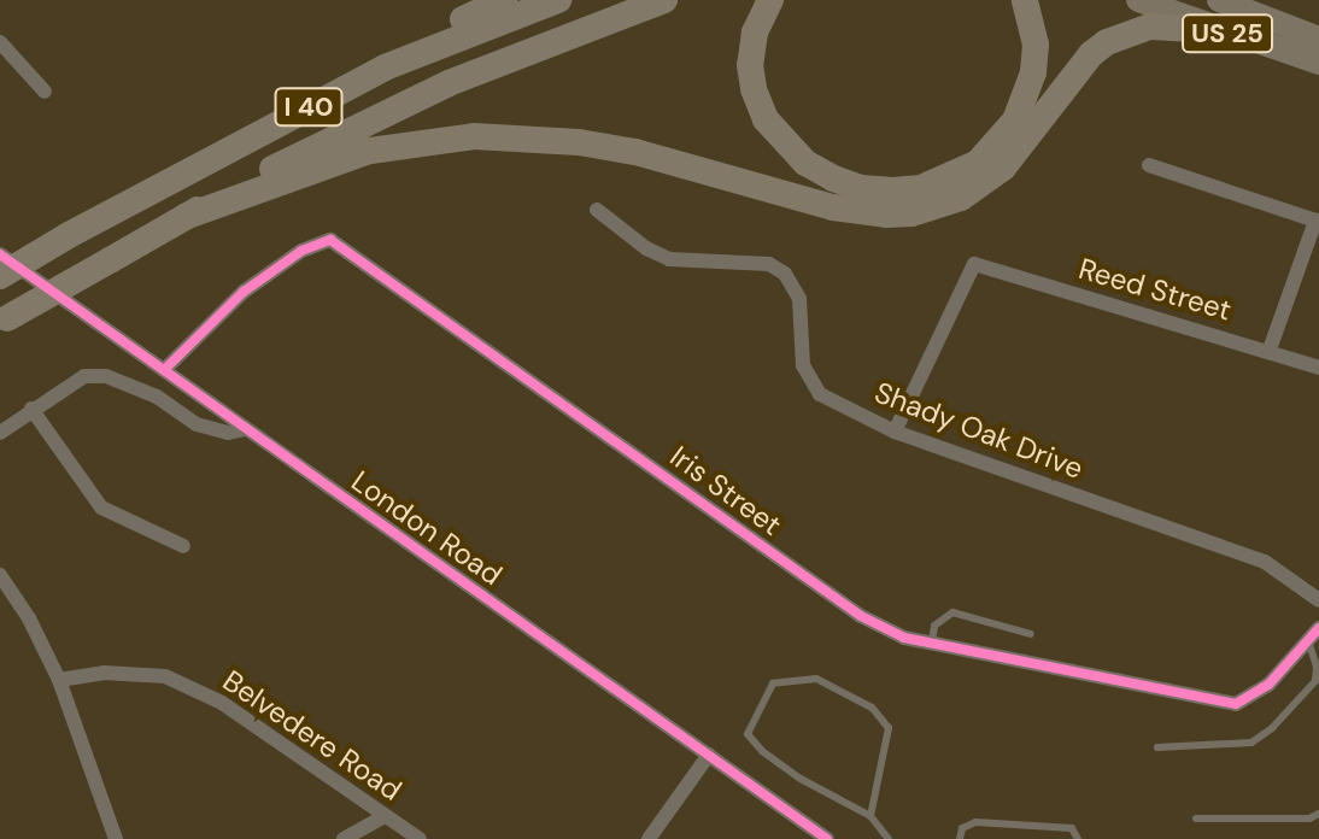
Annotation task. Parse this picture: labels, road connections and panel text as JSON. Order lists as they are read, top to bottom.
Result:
{
  "streets": {
    "highway": ["I 40"],
    "main road": ["US 25"],
    "street": [
      "Reed Street",
      "Shady Oak Drive",
      "Iris Street",
      "London Road",
      "Belvedere Road"
    ]
  },
  "crossings": [
    ["Reed Street", "Shady Oak Drive"],
    ["Iris Street", "London Road"]
  ]
}
